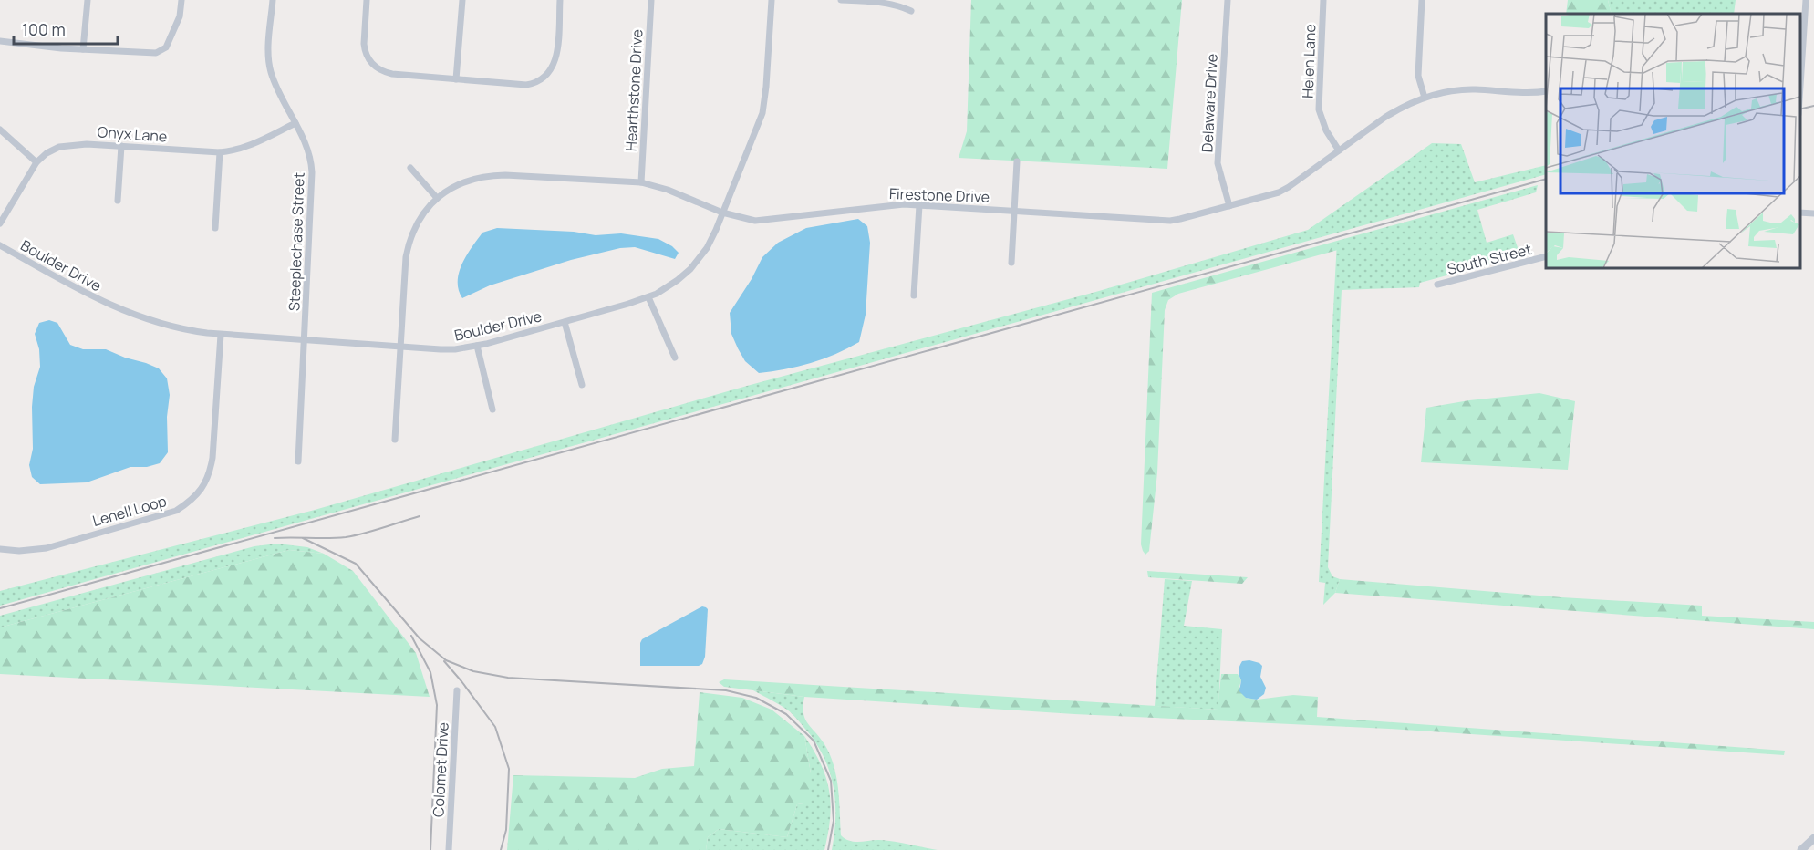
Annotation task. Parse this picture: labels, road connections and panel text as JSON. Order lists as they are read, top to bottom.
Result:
{
  "streets": {
    "street": [
      "Helen Lane",
      "Hearthstone Drive",
      "Delaware Drive",
      "Onyx Lane",
      "Firestone Drive",
      "Steeplechase Street",
      "South Street",
      "Boulder Drive",
      "Lenell Loop",
      "Colomet Drive"
    ]
  },
  "crossings": [
    ["Helen Lane", "Firestone Drive"],
    ["Hearthstone Drive", "Firestone Drive"],
    ["Delaware Drive", "Firestone Drive"],
    ["Onyx Lane", "Steeplechase Street"],
    ["Firestone Drive", "Boulder Drive"],
    ["Steeplechase Street", "Boulder Drive"],
    ["Boulder Drive", "Lenell Loop"]
  ],
  "scale_bar": "100 m"
}
